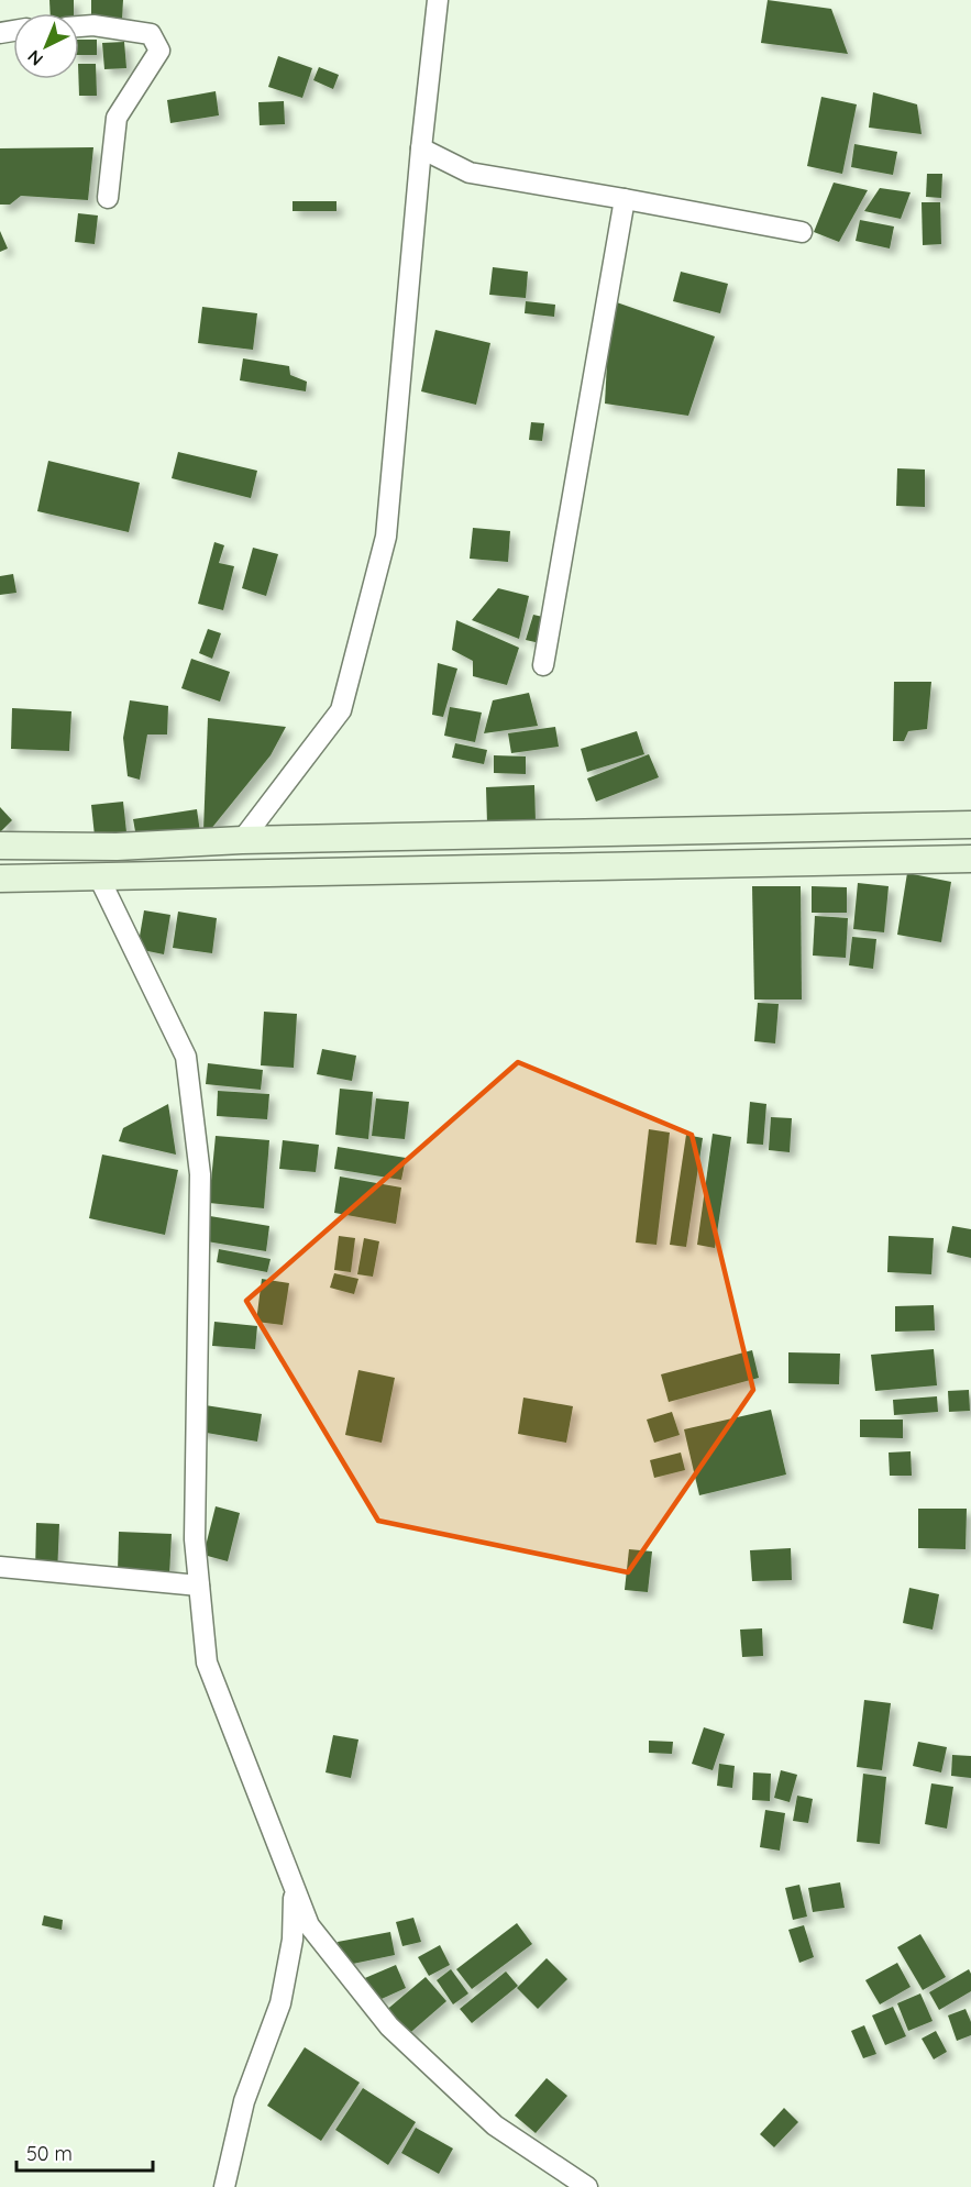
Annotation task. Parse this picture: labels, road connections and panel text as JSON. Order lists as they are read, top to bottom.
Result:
{
  "scale_bar": "50 m",
  "north": "bottom left"
}
